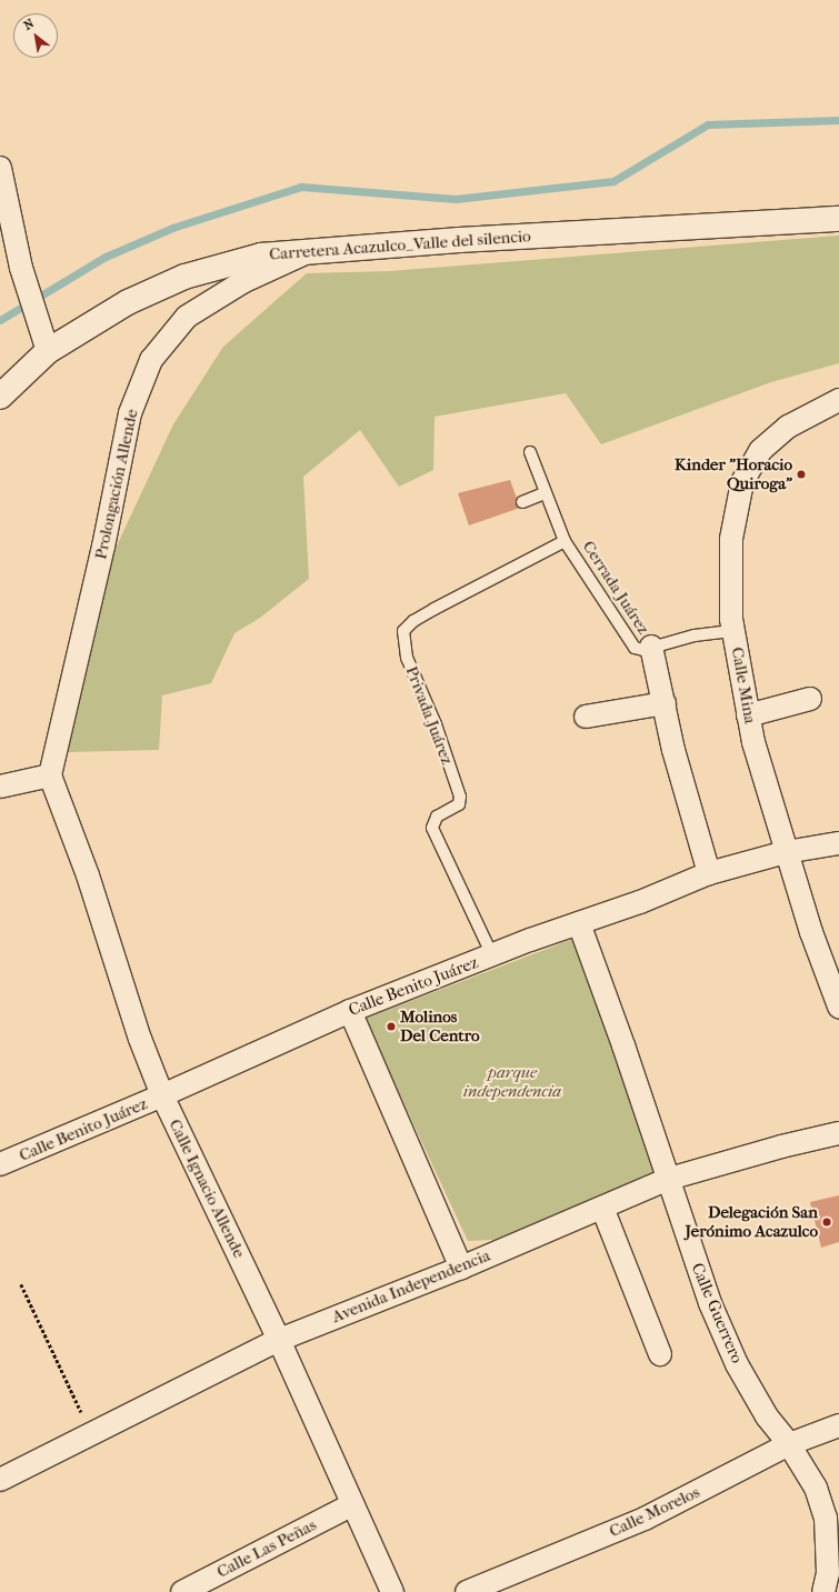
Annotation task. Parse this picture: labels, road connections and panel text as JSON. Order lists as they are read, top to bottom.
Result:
{
  "streets": {
    "main road": ["Carretera Acazulco_Valle del silencio"],
    "street": [
      "Prolongación Allende",
      "Calle Mina",
      "Calle Benito Juárez",
      "Calle Ignacio Allende",
      "Avenida Independencia",
      "Calle Guerrero",
      "Calle Morelos",
      "Calle Las Peñas"
    ],
    "lane": ["Cerrada Juárez", "Privada Juárez"]
  },
  "crossings": [
    ["Carretera Acazulco_Valle del silencio", "Prolongación Allende"],
    ["Prolongación Allende", "Calle Ignacio Allende"],
    ["Cerrada Juárez", "Calle Mina"],
    ["Cerrada Juárez", "Privada Juárez"],
    ["Calle Mina", "Calle Benito Juárez"],
    ["Privada Juárez", "Calle Benito Juárez"],
    ["Calle Benito Juárez", "Calle Ignacio Allende"],
    ["Calle Benito Juárez", "Calle Guerrero"],
    ["Calle Ignacio Allende", "Avenida Independencia"],
    ["Calle Ignacio Allende", "Calle Las Peñas"],
    ["Avenida Independencia", "Calle Guerrero"],
    ["Calle Guerrero", "Calle Morelos"]
  ],
  "parks": ["parque independencia"],
  "places": ["Kinder \"Horacio Quiroga\"", "Molinos Del Centro", "Delegación San Jerónimo Acazulco"],
  "north": "top left"
}
